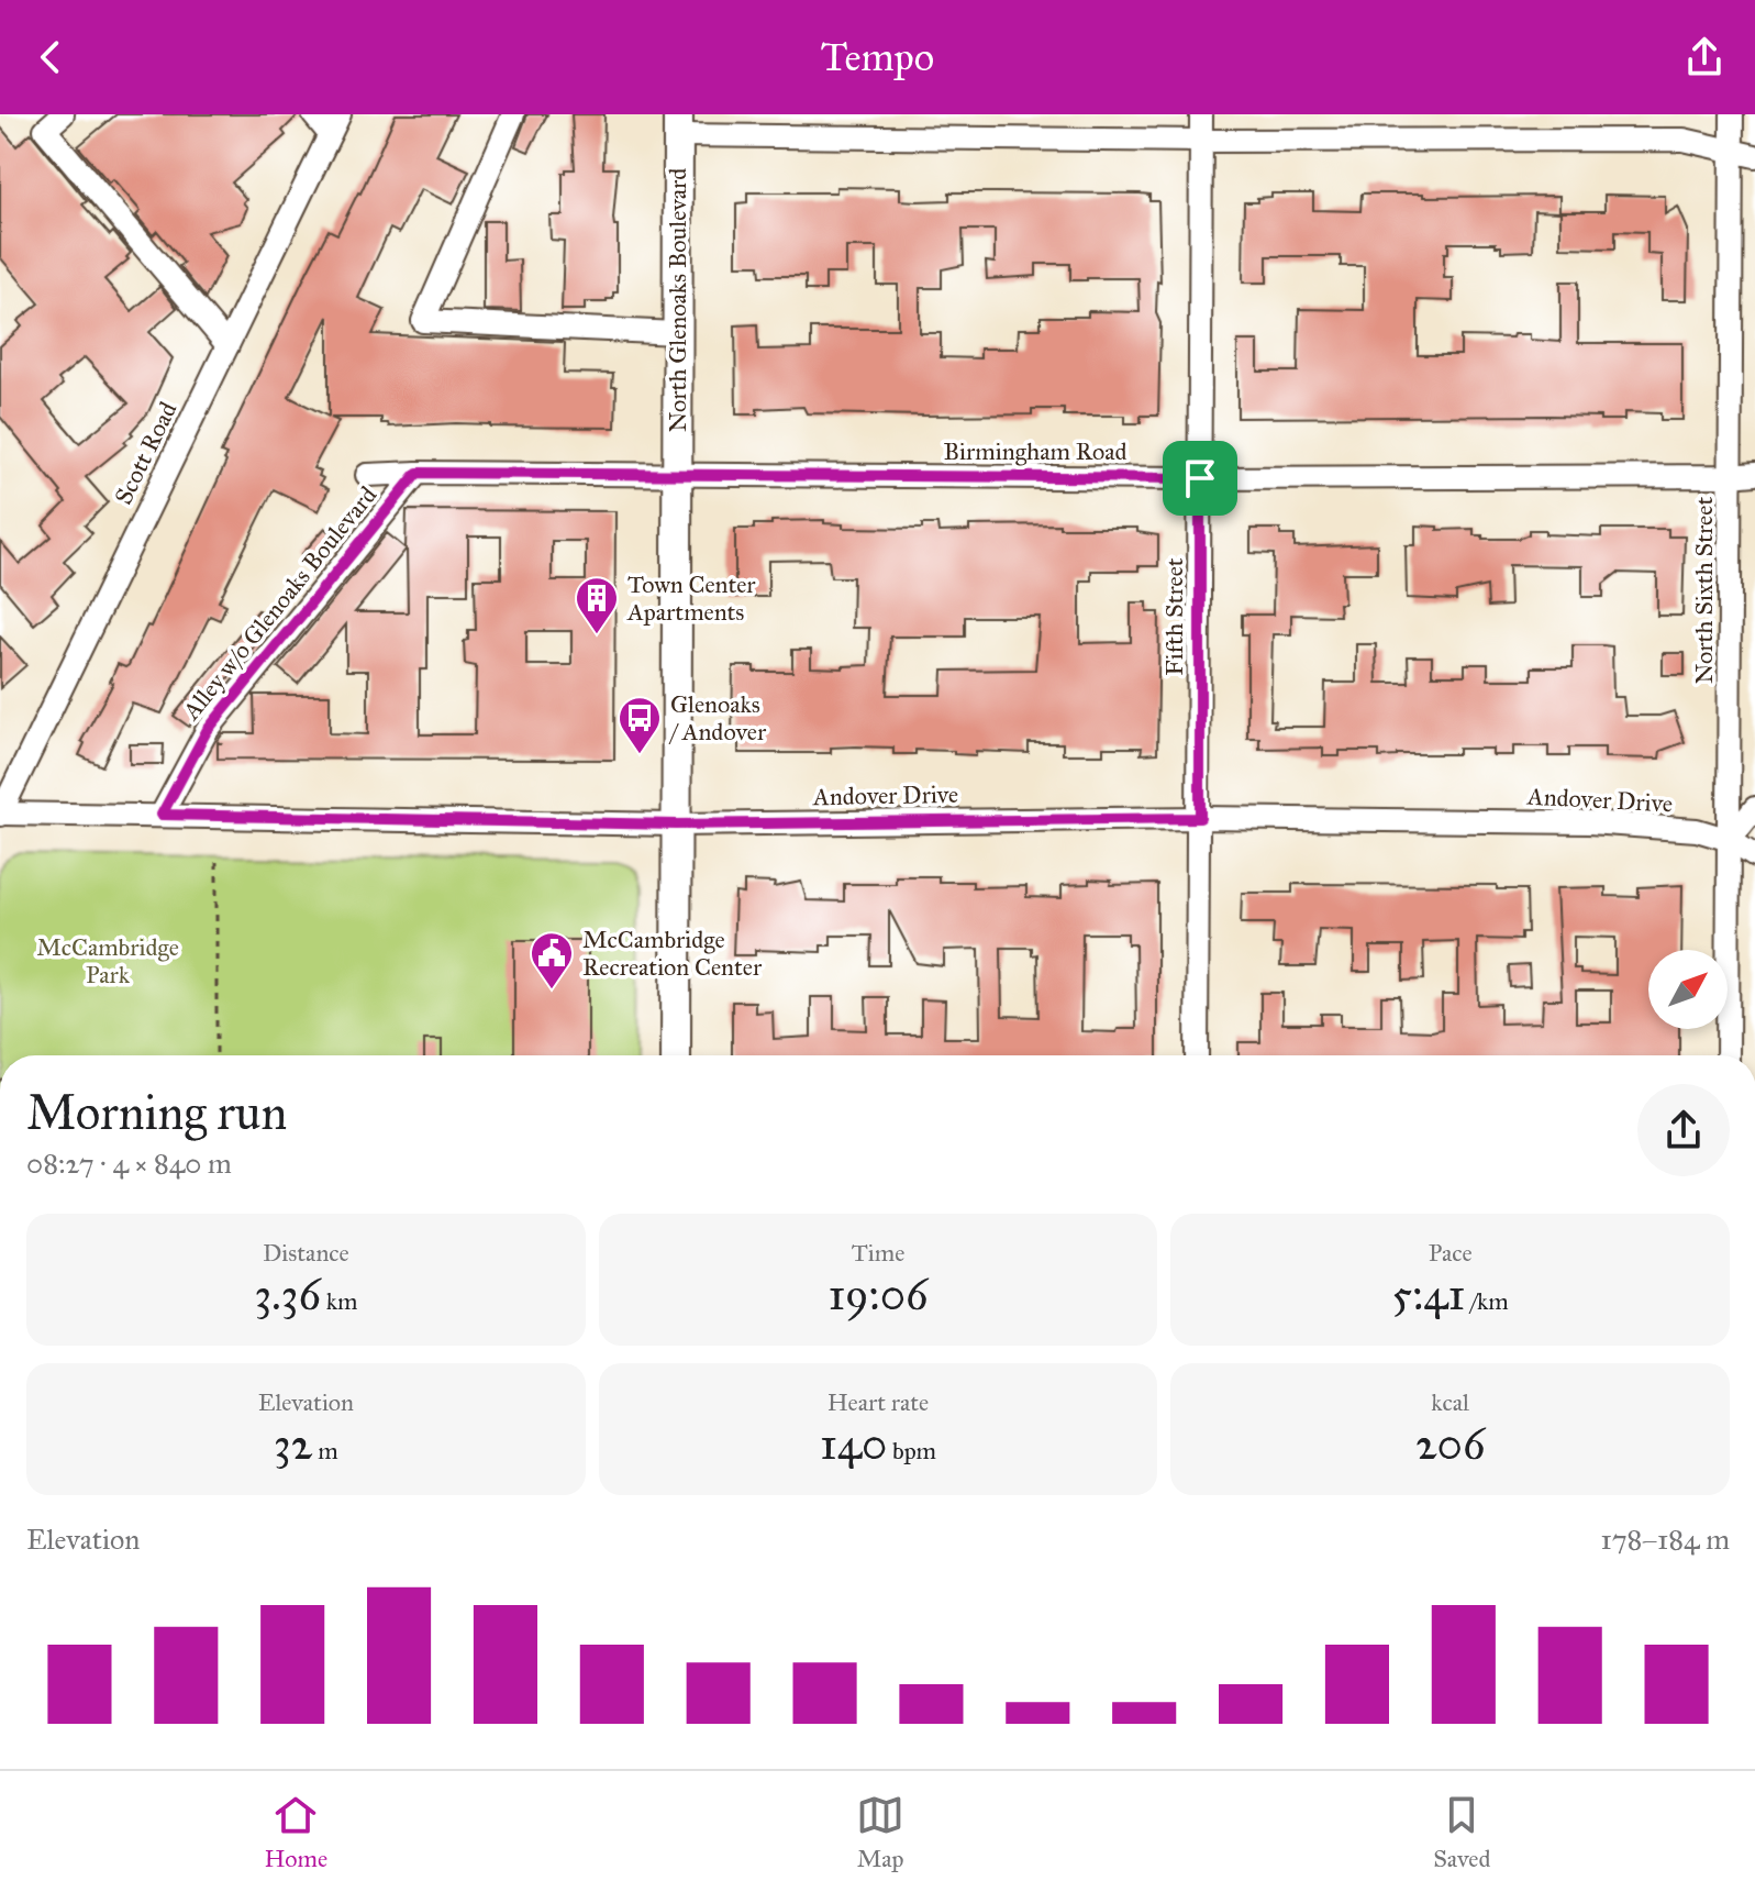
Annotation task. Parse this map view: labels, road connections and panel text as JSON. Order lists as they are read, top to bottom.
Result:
{
  "streets": {
    "main road": ["North Glenoaks Boulevard"],
    "street": [
      "Birmingham Road",
      "Scott Road",
      "North Sixth Street",
      "Alley w/o Glenoaks Boulevard",
      "Fifth Street",
      "Andover Drive"
    ]
  },
  "crossings": [
    ["North Glenoaks Boulevard", "Birmingham Road"],
    ["North Glenoaks Boulevard", "Andover Drive"],
    ["Birmingham Road", "North Sixth Street"],
    ["Birmingham Road", "Alley w/o Glenoaks Boulevard"],
    ["Birmingham Road", "Fifth Street"],
    ["Scott Road", "Andover Drive"],
    ["North Sixth Street", "Andover Drive"],
    ["Alley w/o Glenoaks Boulevard", "Andover Drive"],
    ["Fifth Street", "Andover Drive"]
  ],
  "parks": ["McCambridge Park"],
  "places": {
    "building": ["Town Center Apartments"],
    "bus stop": ["Glenoaks / Andover"],
    "public building": ["McCambridge Recreation Center"]
  },
  "north": "top right",
  "page": {
    "header": "Tempo",
    "heading": ["Morning run", "08:27 · 4 × 840 m"],
    "stats": [
      ["Distance", "3.36 km"],
      ["Time", "19:06"],
      ["Pace", "5:41 /km"],
      ["Elevation", "32 m"],
      ["Heart rate", "140 bpm"],
      ["kcal", "206"]
    ],
    "chart": ["Elevation", "178–184 m"],
    "tabs": ["Home", "Map", "Saved"]
  }
}
